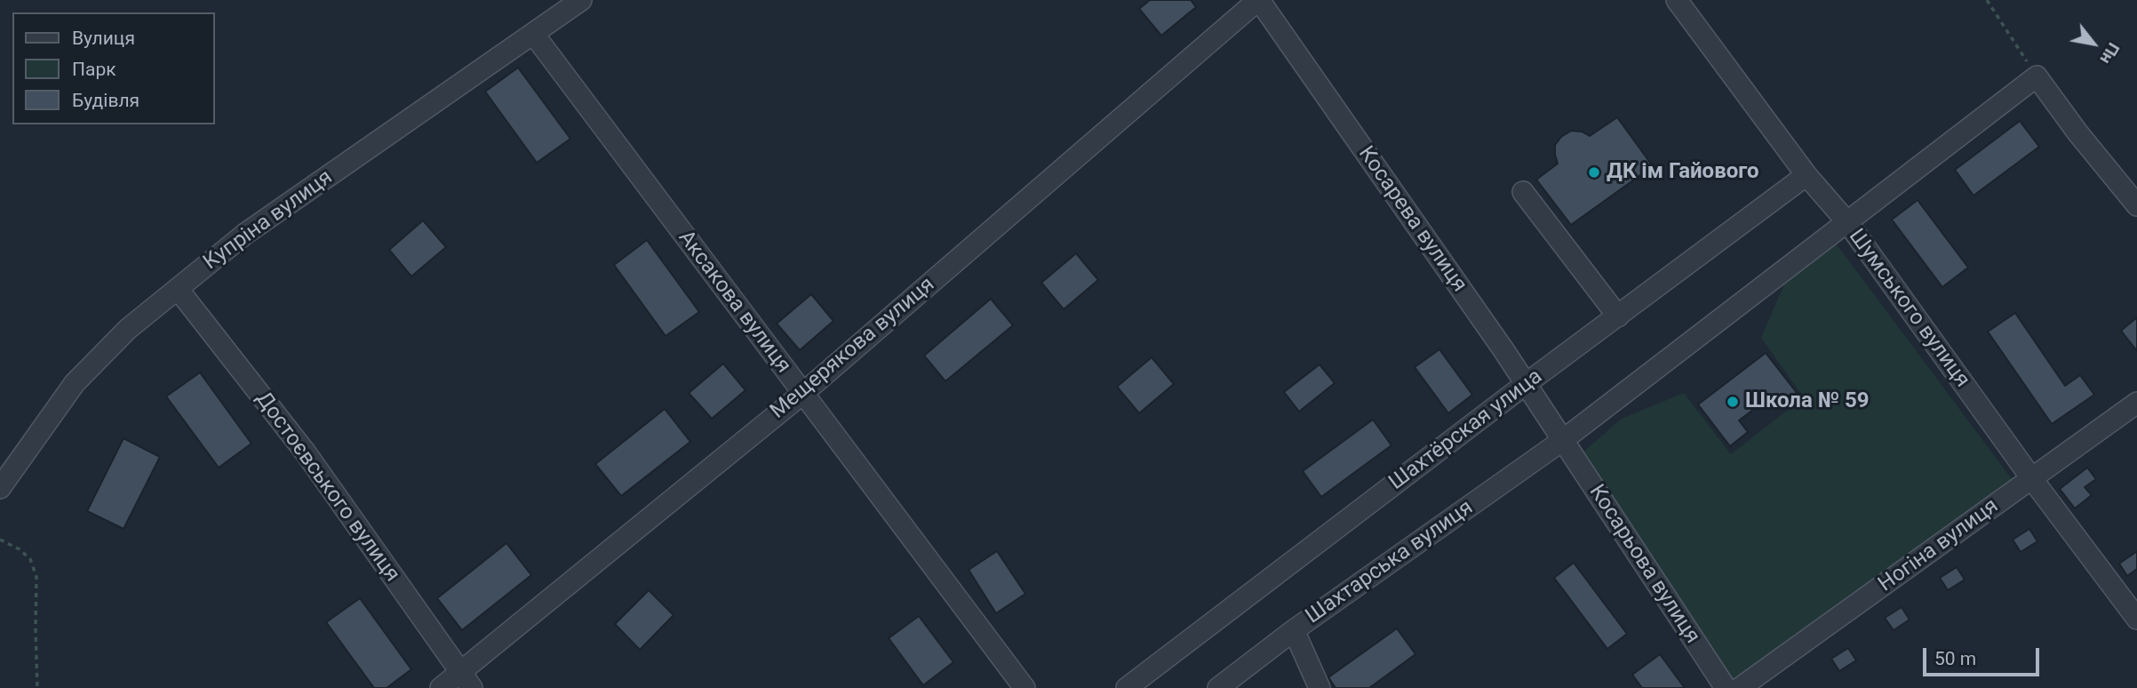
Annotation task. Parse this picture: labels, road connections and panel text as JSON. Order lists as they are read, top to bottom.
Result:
{
  "streets": {
    "street": [
      "Косарева вулиця",
      "Купріна вулиця",
      "Аксакова вулиця",
      "Шумського вулиця",
      "Мещерякова вулиця",
      "Шахтёрская улица",
      "Достоєвського вулиця",
      "Ногіна вулиця",
      "Шахтарська вулиця",
      "Косарьова вулиця"
    ]
  },
  "crossings": [
    ["Косарева вулиця", "Мещерякова вулиця"],
    ["Косарева вулиця", "Шахтёрская улица"],
    ["Косарева вулиця", "Шахтарська вулиця"],
    ["Косарева вулиця", "Косарьова вулиця"],
    ["Купріна вулиця", "Аксакова вулиця"],
    ["Купріна вулиця", "Достоєвського вулиця"],
    ["Аксакова вулиця", "Мещерякова вулиця"],
    ["Шумського вулиця", "Шахтёрская улица"],
    ["Шумського вулиця", "Ногіна вулиця"],
    ["Шумського вулиця", "Шахтарська вулиця"],
    ["Мещерякова вулиця", "Достоєвського вулиця"],
    ["Шахтарська вулиця", "Косарьова вулиця"]
  ],
  "places": ["ДК ім Гайового", "Школа № 59"],
  "legend": ["Вулиця", "Парк", "Будівля"],
  "scale_bar": "50 m",
  "north": "bottom right"
}
